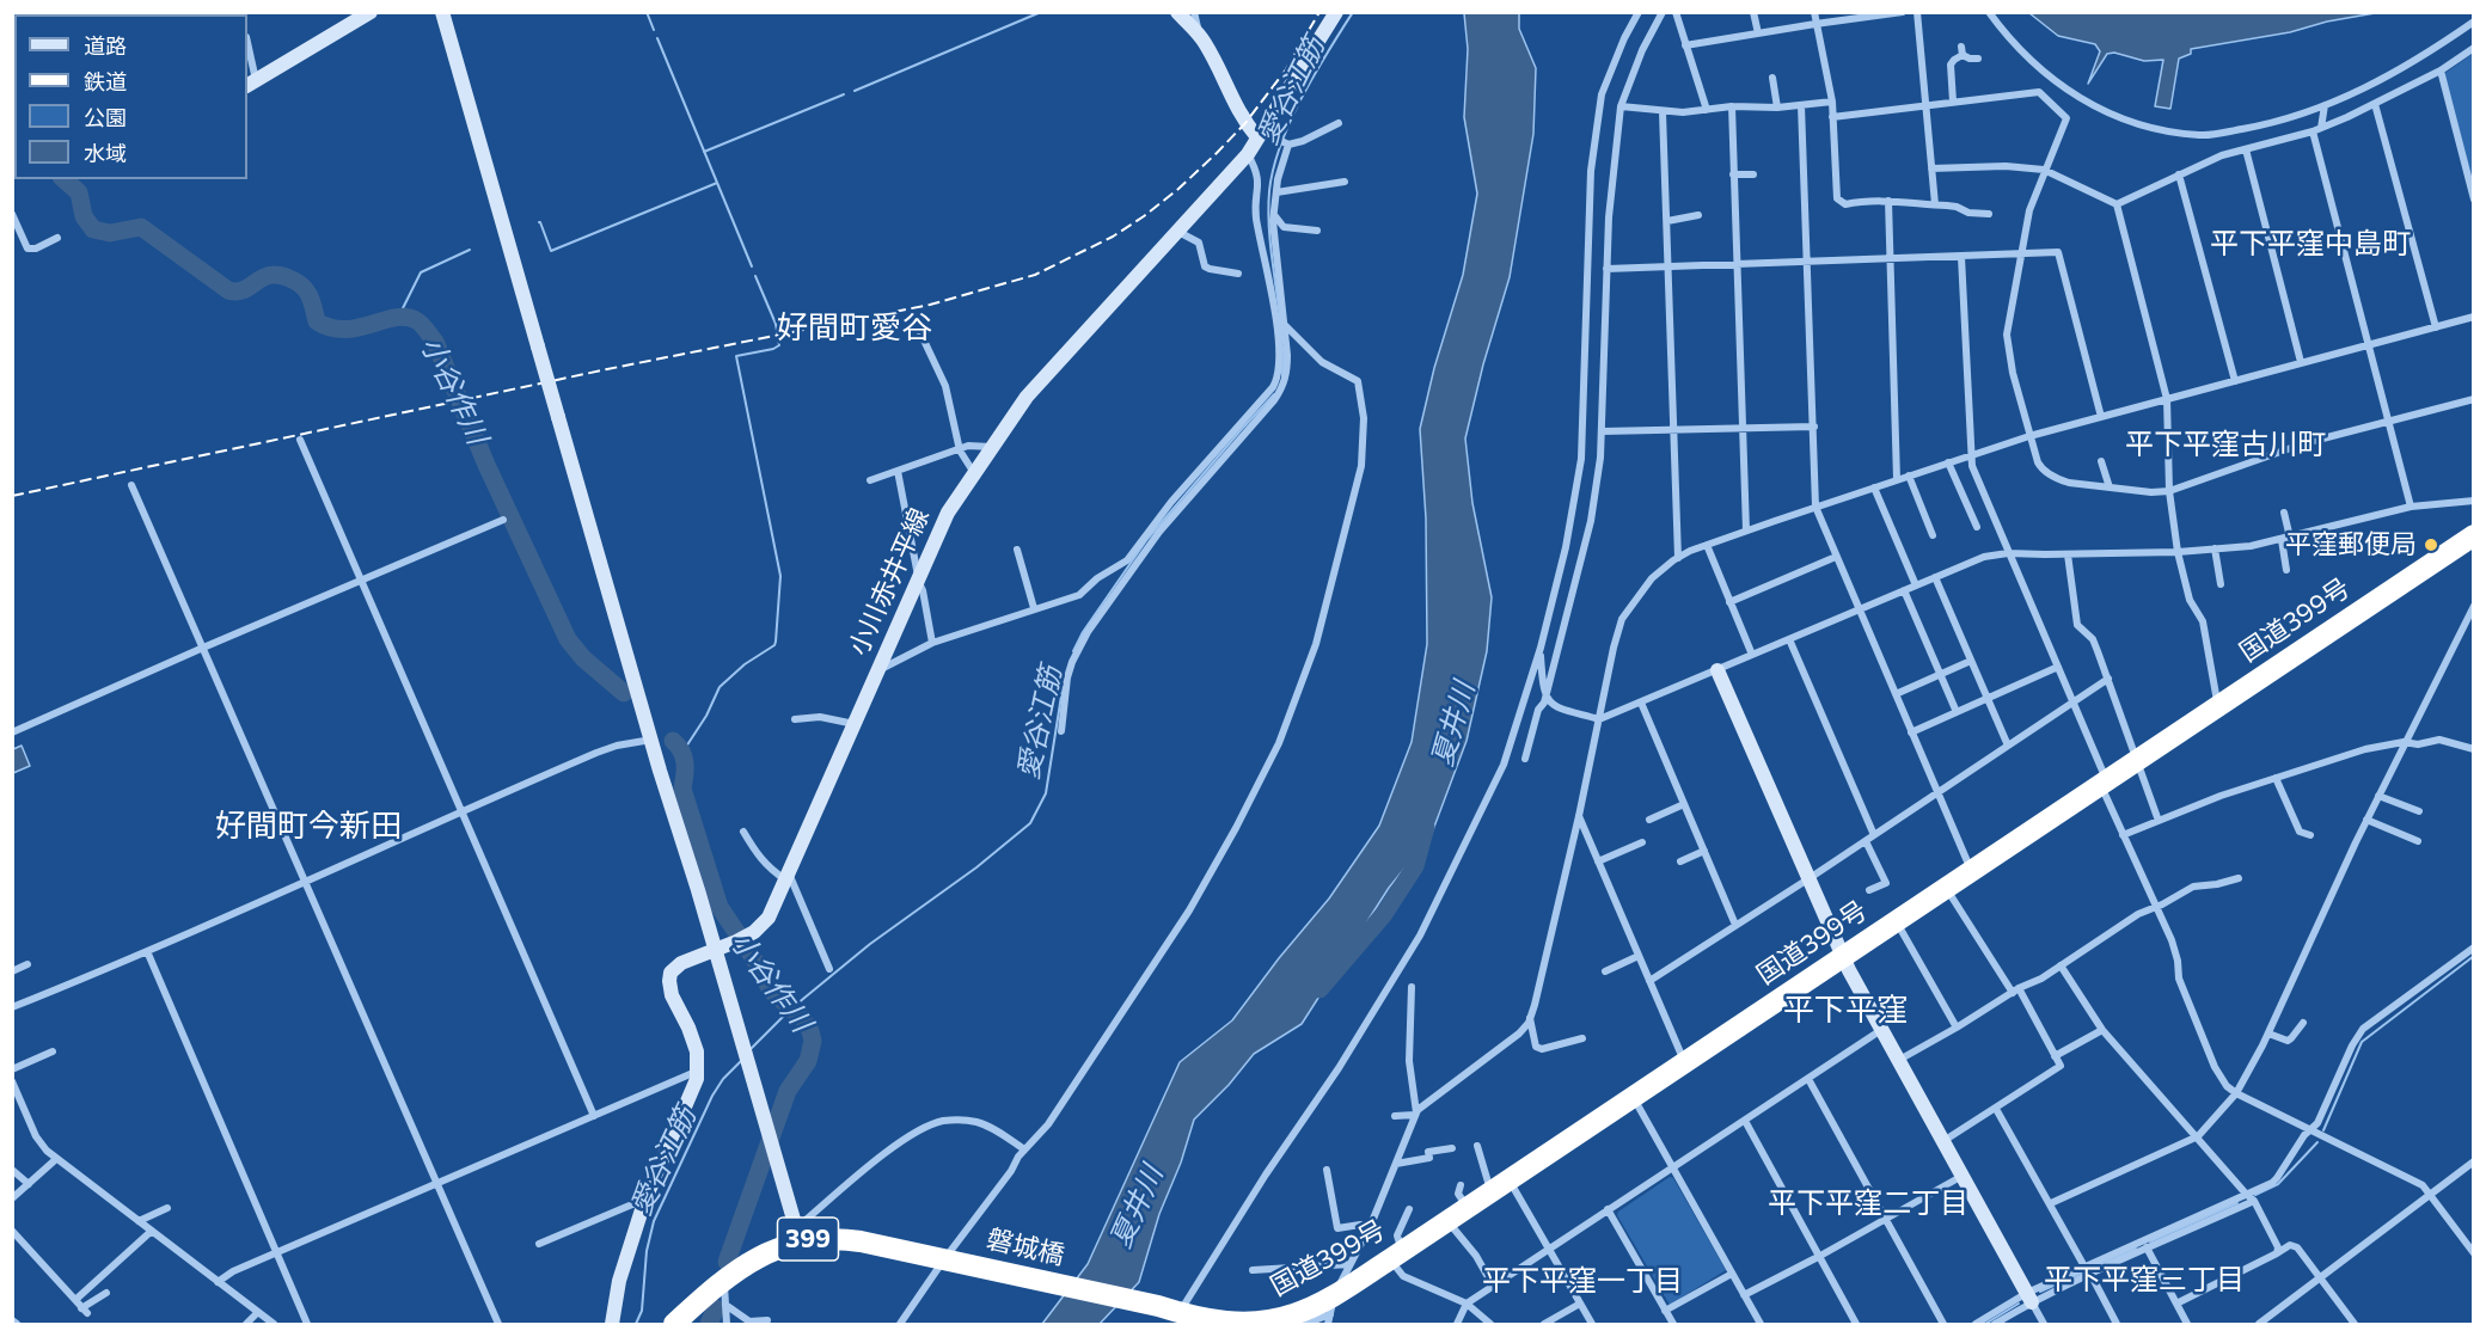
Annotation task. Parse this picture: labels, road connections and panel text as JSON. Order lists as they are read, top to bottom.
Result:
{
  "streets": {
    "highway": ["国道399号", "399", "磐城橋"],
    "street": ["小川赤井平線"]
  },
  "crossings": [
    ["国道399号", "磐城橋"],
    ["399", "磐城橋"]
  ],
  "districts": [
    "平下平窪中島町",
    "好間町愛谷",
    "平下平窪古川町",
    "好間町今新田",
    "平下平窪",
    "平下平窪二丁目",
    "平下平窪三丁目",
    "平下平窪一丁目"
  ],
  "water": ["愛谷江筋", "小谷作川", "夏井川"],
  "places": ["平窪郵便局"],
  "legend": [
    "道路",
    "鉄道",
    "公園",
    "水域"
  ]
}
